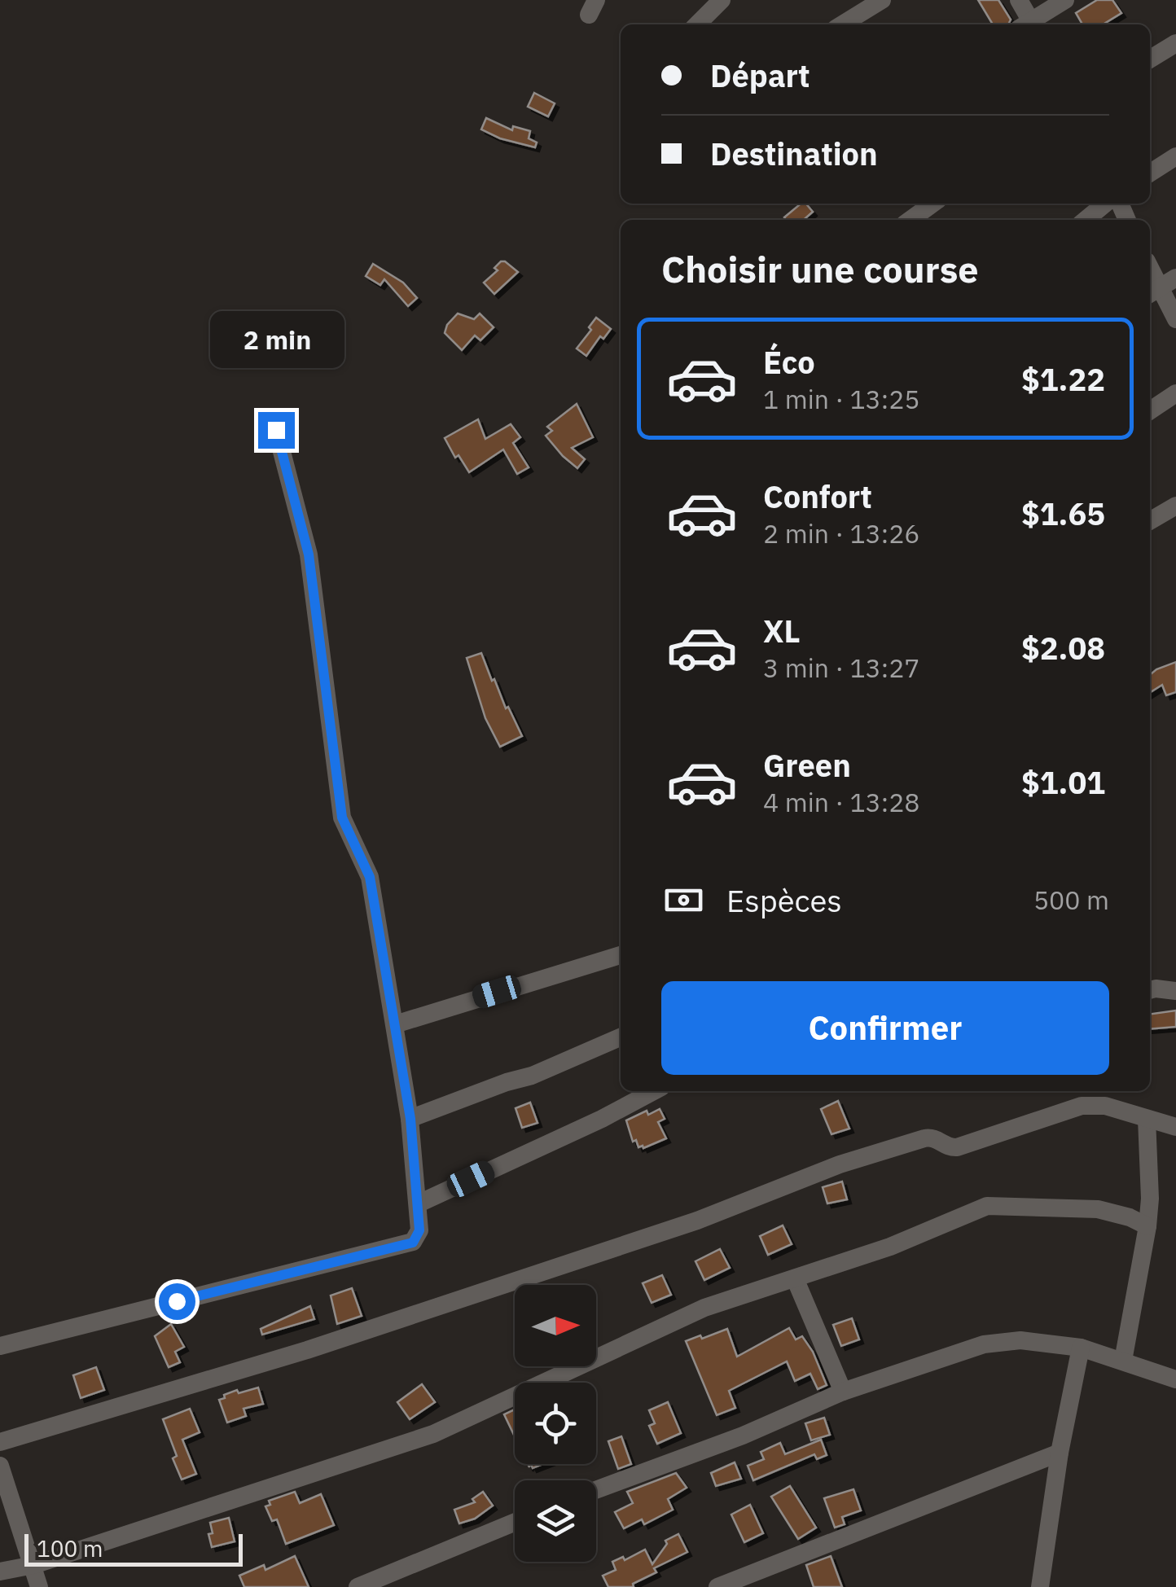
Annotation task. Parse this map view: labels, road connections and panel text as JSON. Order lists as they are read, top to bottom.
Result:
{
  "scale_bar": "100 m",
  "north": "right",
  "page": {
    "banner": ["Départ", "Destination"],
    "heading": "Choisir une course",
    "bubble": "2 min",
    "list": [
      {
        "name": "Éco",
        "note": "1 min · 13:25",
        "value": "$1.22"
      },
      {
        "name": "Confort",
        "note": "2 min · 13:26",
        "value": "$1.65"
      },
      {
        "name": "XL",
        "note": "3 min · 13:27",
        "value": "$2.08"
      },
      {
        "name": "Green",
        "note": "4 min · 13:28",
        "value": "$1.01"
      }
    ],
    "pay": ["Espèces", "500 m"],
    "buttons": "Confirmer",
    "scale": "100 m"
  }
}
